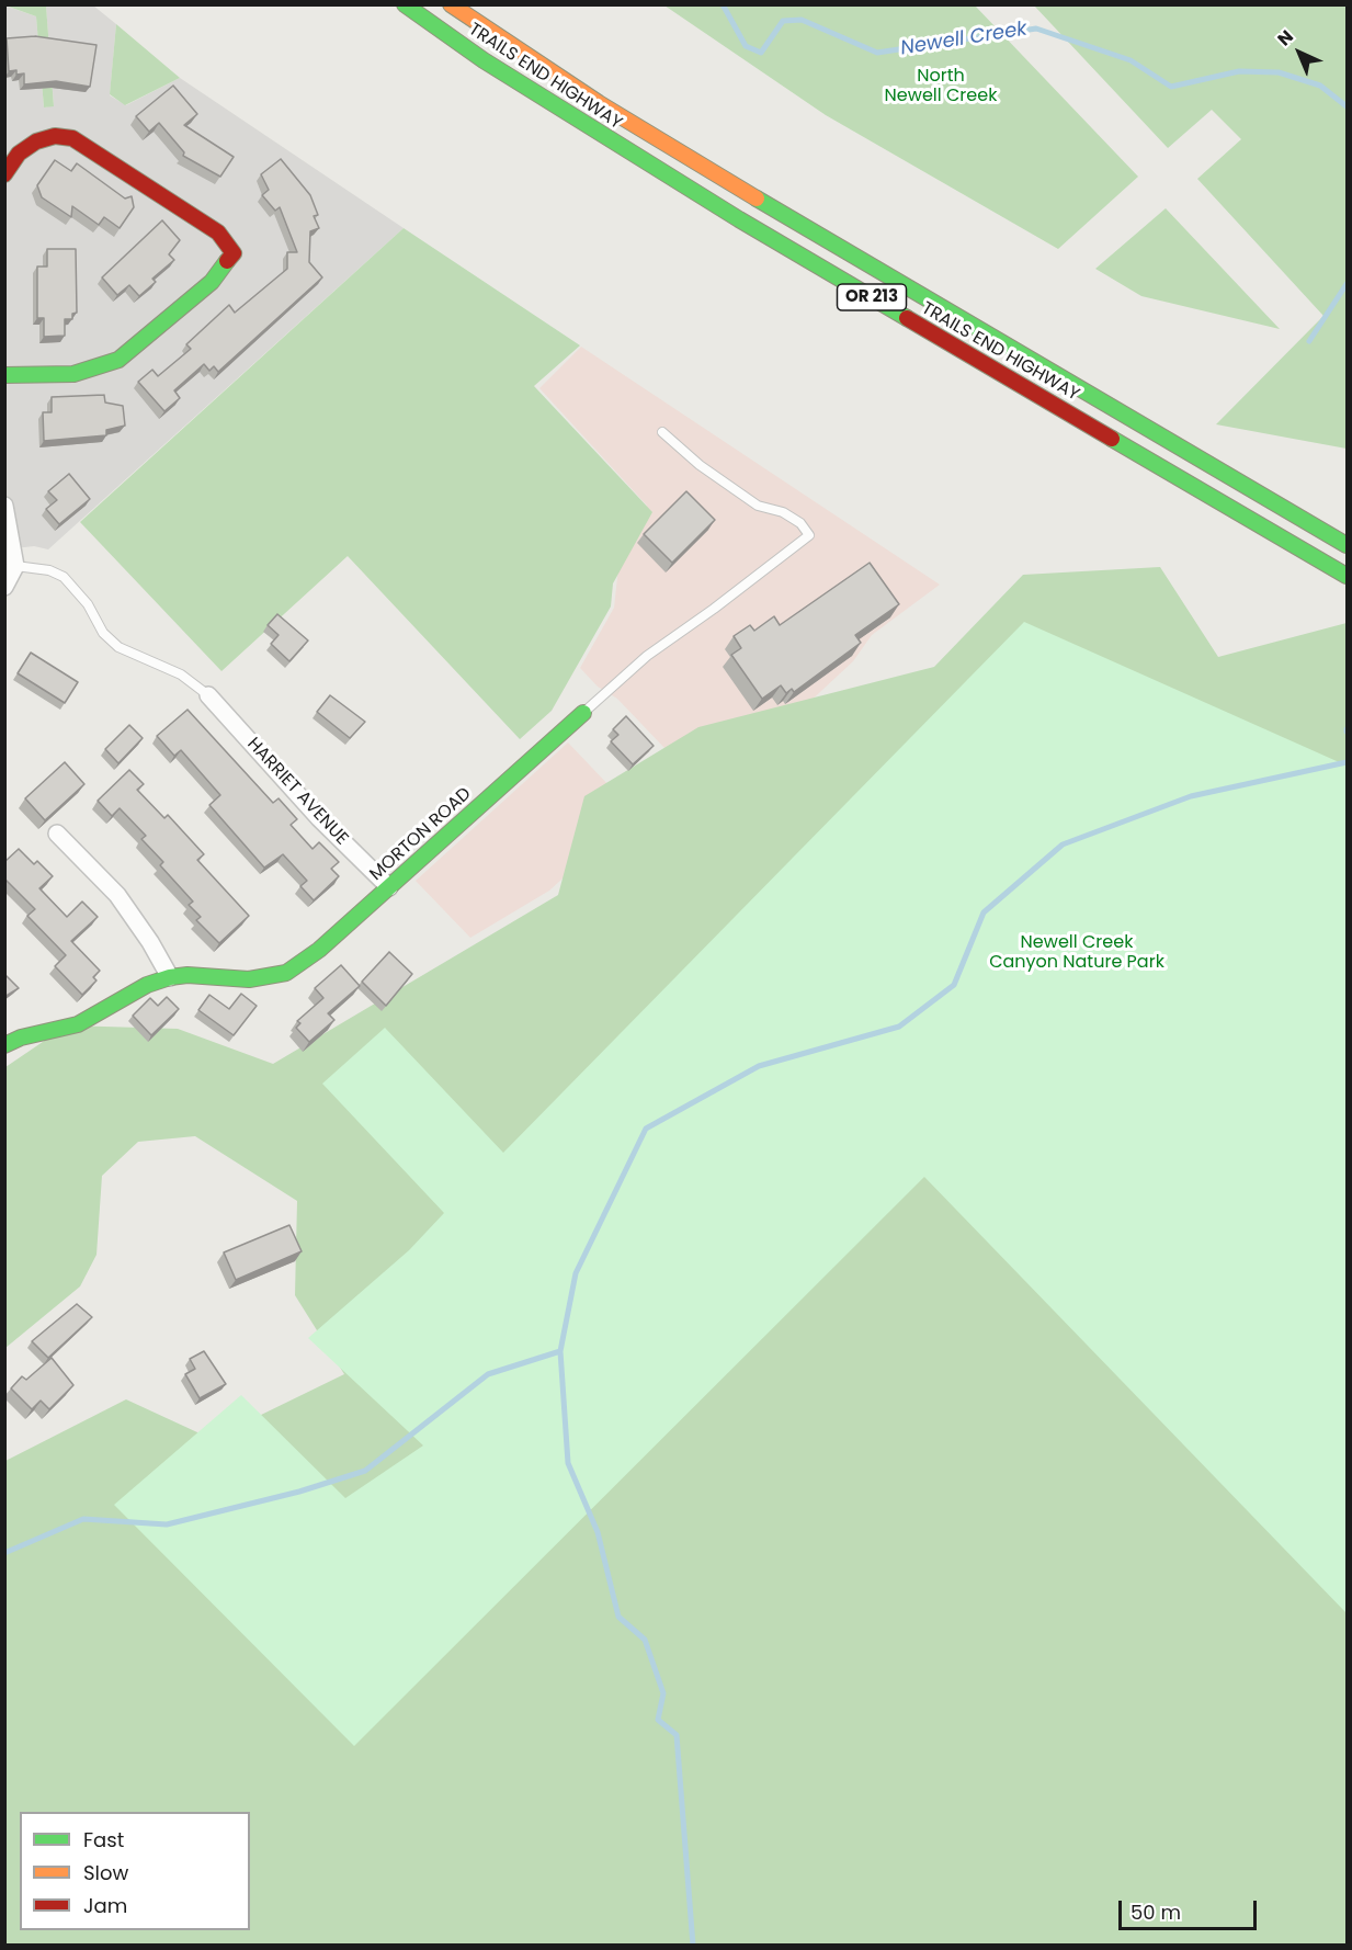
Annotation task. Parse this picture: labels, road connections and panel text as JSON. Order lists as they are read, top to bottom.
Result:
{
  "streets": {
    "main road": ["TRAILS END HIGHWAY", "OR 213", "MORTON ROAD"],
    "street": ["HARRIET AVENUE"]
  },
  "crossings": [
    ["HARRIET AVENUE", "MORTON ROAD"]
  ],
  "water": ["Newell Creek"],
  "parks": ["North Newell Creek", "Newell Creek Canyon Nature Park"],
  "legend": ["Fast", "Slow", "Jam"],
  "scale_bar": "50 m",
  "north": "top left"
}
